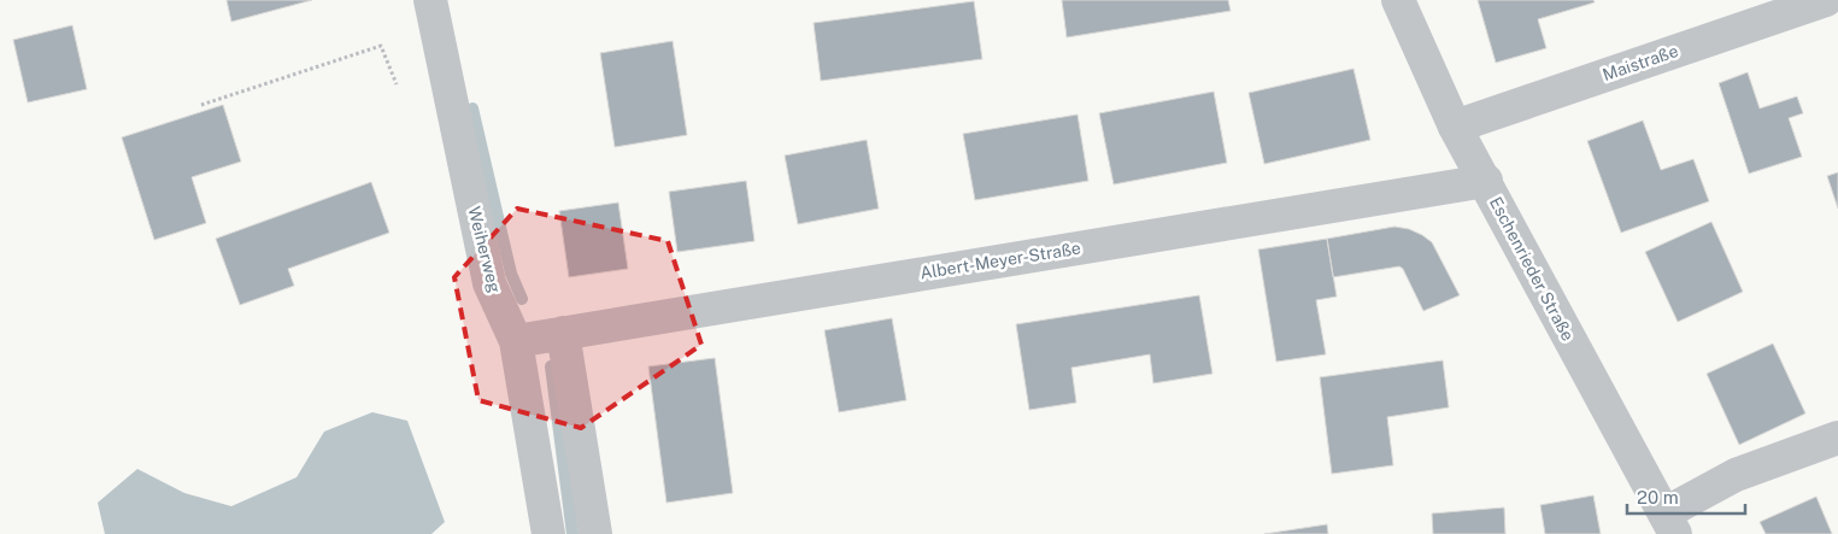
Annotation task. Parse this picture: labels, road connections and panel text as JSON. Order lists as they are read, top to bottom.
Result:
{
  "streets": {
    "street": [
      "Maistraße",
      "Weiherweg",
      "Albert-Meyer-Straße",
      "Eschenrieder Straße"
    ]
  },
  "crossings": [
    ["Maistraße", "Eschenrieder Straße"],
    ["Weiherweg", "Albert-Meyer-Straße"],
    ["Albert-Meyer-Straße", "Eschenrieder Straße"]
  ],
  "scale_bar": "20 m"
}
